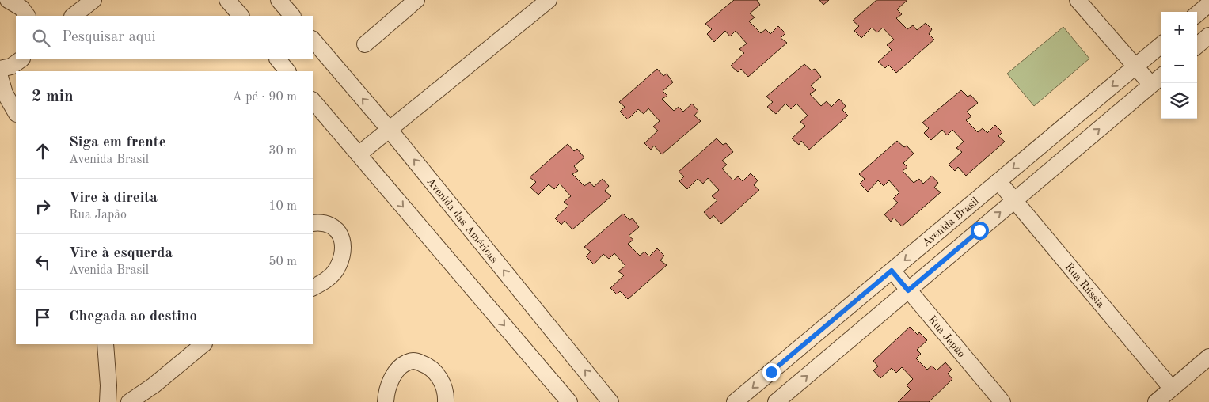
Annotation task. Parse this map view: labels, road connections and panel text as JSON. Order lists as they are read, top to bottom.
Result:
{
  "streets": {
    "street": [
      "Avenida das Américas",
      "Avenida Brasil",
      "Rua Rússia",
      "Rua Japâo"
    ]
  },
  "crossings": [
    ["Avenida Brasil", "Rua Rússia"],
    ["Avenida Brasil", "Rua Japâo"]
  ],
  "page": {
    "map_buttons": ["+", "−"],
    "search": "Pesquisar aqui",
    "heading": ["2 min", "A pé · 90 m"],
    "list": [
      ["Siga em frente", "Avenida Brasil", "30 m"],
      ["Vire à direita", "Rua Japâo", "10 m"],
      ["Vire à esquerda", "Avenida Brasil", "50 m"],
      "Chegada ao destino"
    ]
  }
}
